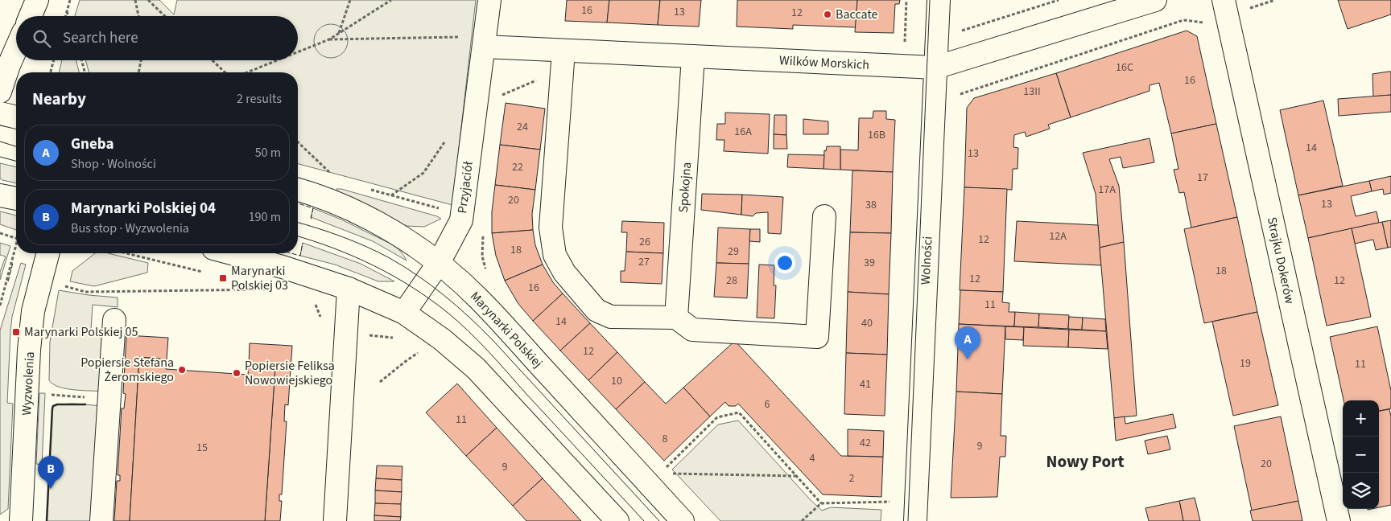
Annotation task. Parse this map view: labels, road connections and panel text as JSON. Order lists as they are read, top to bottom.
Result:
{
  "streets": {
    "street": [
      "Wilków Morskich",
      "Przyjaciół",
      "Spokojna",
      "Wolności",
      "Strajku Dokerów",
      "Marynarki Polskiej",
      "Wyzwolenia"
    ]
  },
  "crossings": [
    ["Wilków Morskich", "Przyjaciół"],
    ["Wilków Morskich", "Spokojna"],
    ["Wilków Morskich", "Wolności"],
    ["Przyjaciół", "Marynarki Polskiej"]
  ],
  "districts": ["Nowy Port"],
  "places": {
    "other": ["Baccate", "Popiersie Stefana Żeromskiego", "Popiersie Feliksa Nowowiejskiego"],
    "transit": ["Marynarki Polskiej 03", "Marynarki Polskiej 05"]
  },
  "house_numbers": [
    "16",
    "13",
    "12",
    "16C",
    "16",
    "13II",
    "24",
    "16A",
    "16B",
    "14",
    "13",
    "22",
    "17",
    "17A",
    "20",
    "13",
    "38",
    "12A",
    "12",
    "26",
    "18",
    "29",
    "27",
    "39",
    "18",
    "12",
    "28",
    "12",
    "16",
    "11",
    "14",
    "40",
    "12",
    "19",
    "11",
    "10",
    "41",
    "6",
    "11",
    "8",
    "42",
    "9",
    "15",
    "4",
    "20",
    "9",
    "2"
  ],
  "page": {
    "search": "Search here",
    "heading": ["Nearby", "2 results"],
    "list": [
      {
        "mark": "A",
        "name": "Gneba",
        "note": "Shop · Wolności",
        "value": "50 m"
      },
      {
        "mark": "B",
        "name": "Marynarki Polskiej 04",
        "note": "Bus stop · Wyzwolenia",
        "value": "190 m"
      }
    ],
    "pins": ["A", "B"],
    "map_buttons": ["+", "−"]
  }
}
